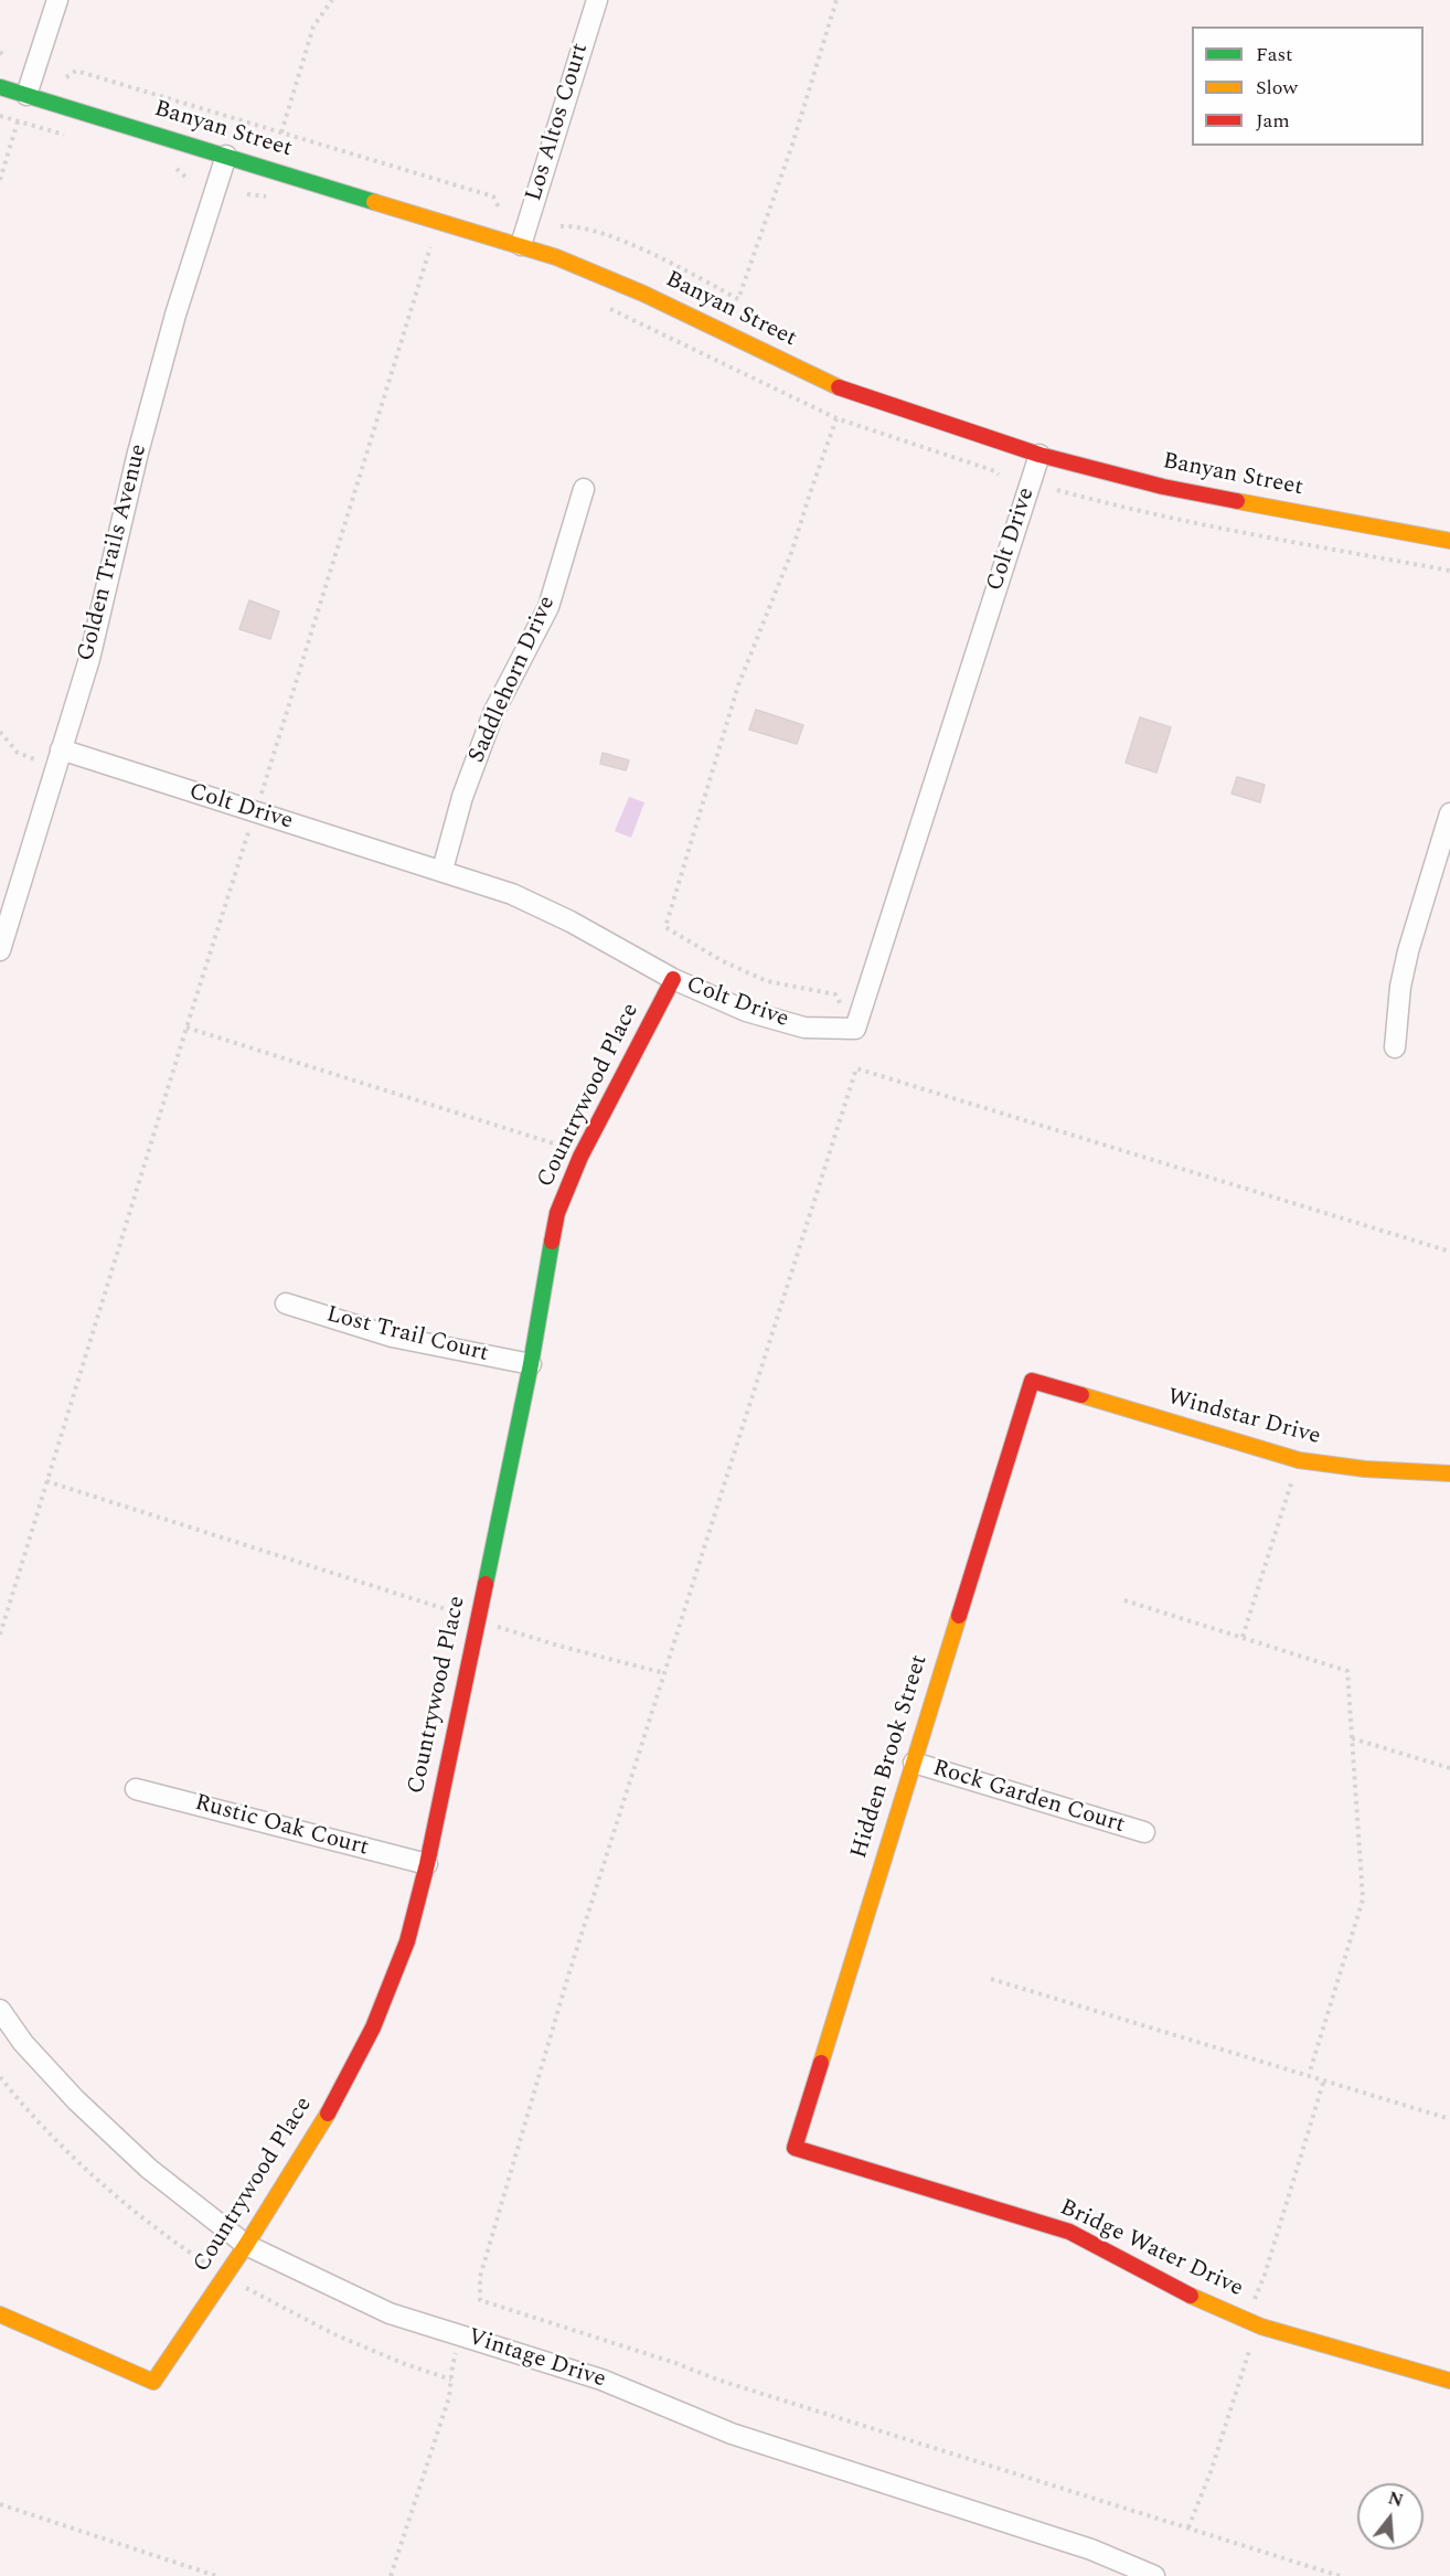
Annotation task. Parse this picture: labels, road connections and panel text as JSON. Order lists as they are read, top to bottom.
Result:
{
  "streets": {
    "street": [
      "Los Altos Court",
      "Banyan Street",
      "Colt Drive",
      "Golden Trails Avenue",
      "Saddlehorn Drive",
      "Countrywood Place",
      "Lost Trail Court",
      "Windstar Drive",
      "Hidden Brook Street",
      "Rock Garden Court",
      "Rustic Oak Court",
      "Bridge Water Drive",
      "Vintage Drive"
    ]
  },
  "crossings": [
    ["Los Altos Court", "Banyan Street"],
    ["Banyan Street", "Colt Drive"],
    ["Banyan Street", "Golden Trails Avenue"],
    ["Colt Drive", "Golden Trails Avenue"],
    ["Colt Drive", "Saddlehorn Drive"],
    ["Colt Drive", "Countrywood Place"],
    ["Countrywood Place", "Lost Trail Court"],
    ["Countrywood Place", "Rustic Oak Court"],
    ["Countrywood Place", "Vintage Drive"],
    ["Windstar Drive", "Hidden Brook Street"],
    ["Hidden Brook Street", "Rock Garden Court"],
    ["Hidden Brook Street", "Bridge Water Drive"]
  ],
  "legend": ["Fast", "Slow", "Jam"],
  "north": "top"
}
